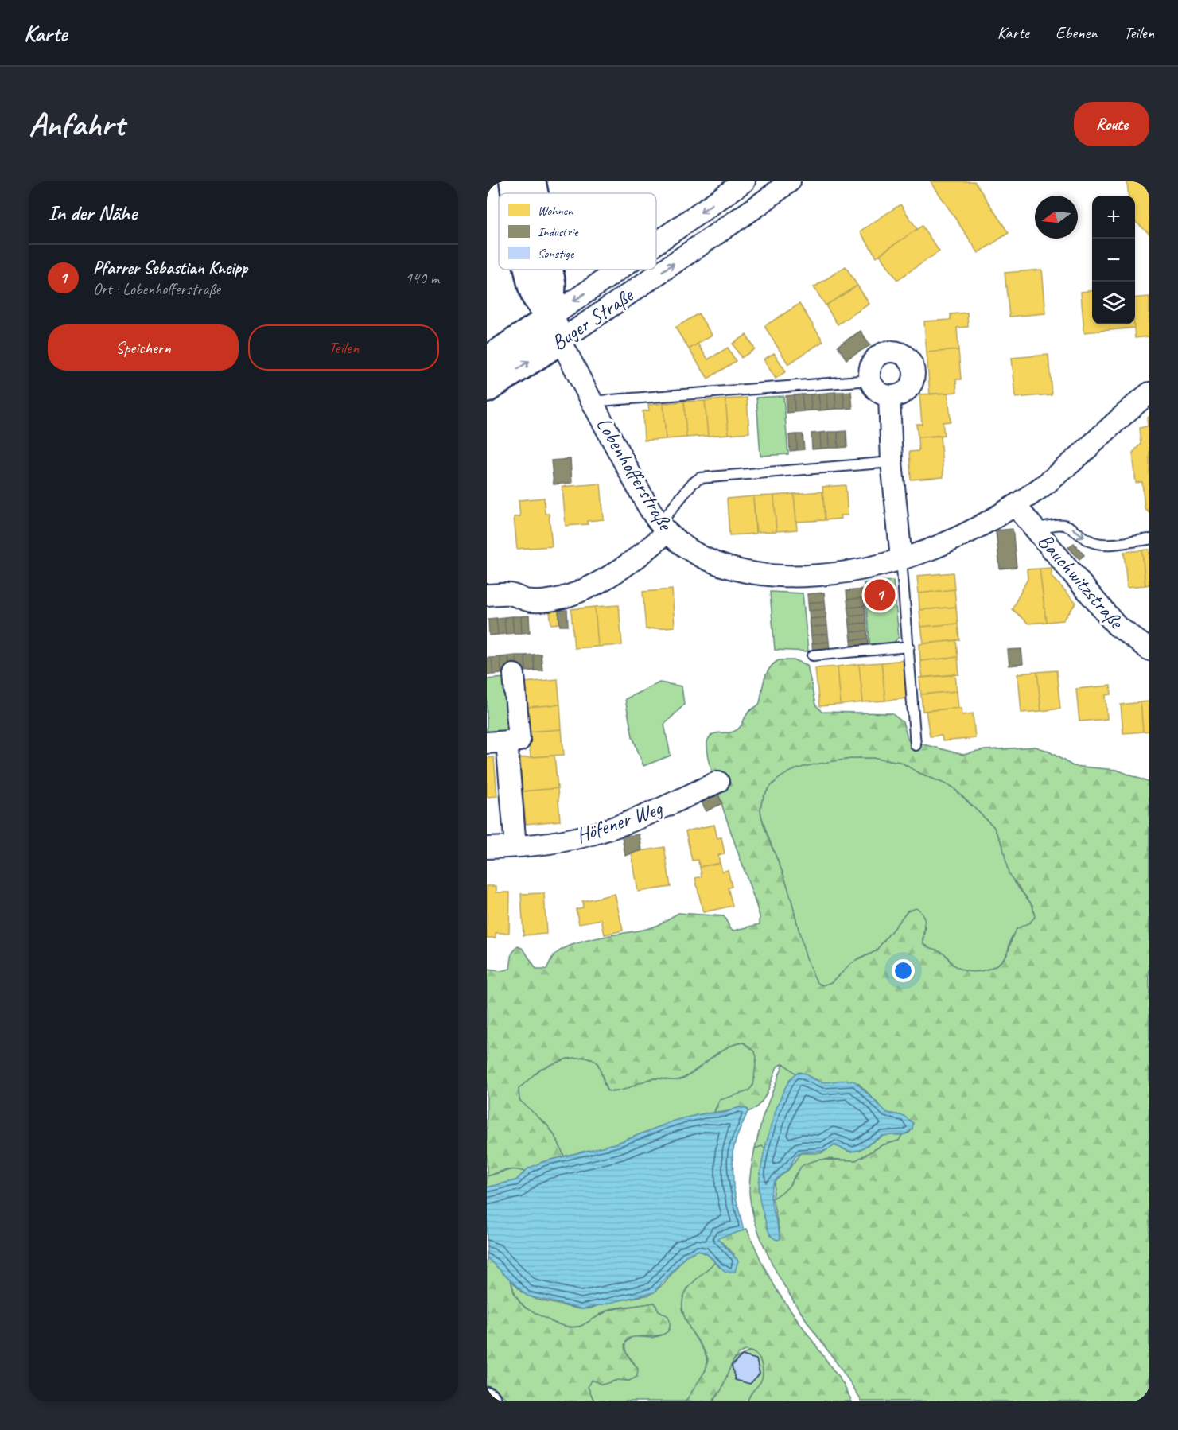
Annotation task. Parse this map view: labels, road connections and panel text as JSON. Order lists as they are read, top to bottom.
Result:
{
  "streets": {
    "street": [
      "Buger Straße",
      "Lobenhofferstraße",
      "Bauchwitzstraße",
      "Höfener Weg"
    ]
  },
  "crossings": [
    ["Buger Straße", "Lobenhofferstraße"],
    ["Lobenhofferstraße", "Bauchwitzstraße"]
  ],
  "one_way": ["Bauchwitzstraße"],
  "legend": ["Wohnen", "Industrie", "Sonstige"],
  "north": "left",
  "page": {
    "header": "Karte",
    "nav": ["Karte", "Ebenen", "Teilen"],
    "buttons": [
      "Route",
      ["Speichern", "Teilen"]
    ],
    "title": "Anfahrt",
    "heading": "In der Nähe",
    "map_buttons": ["+", "−"],
    "list": [
      {
        "mark": "1",
        "name": "Pfarrer Sebastian Kneipp",
        "note": "Ort · Lobenhofferstraße",
        "value": "140 m"
      }
    ],
    "pins": "1"
  }
}
